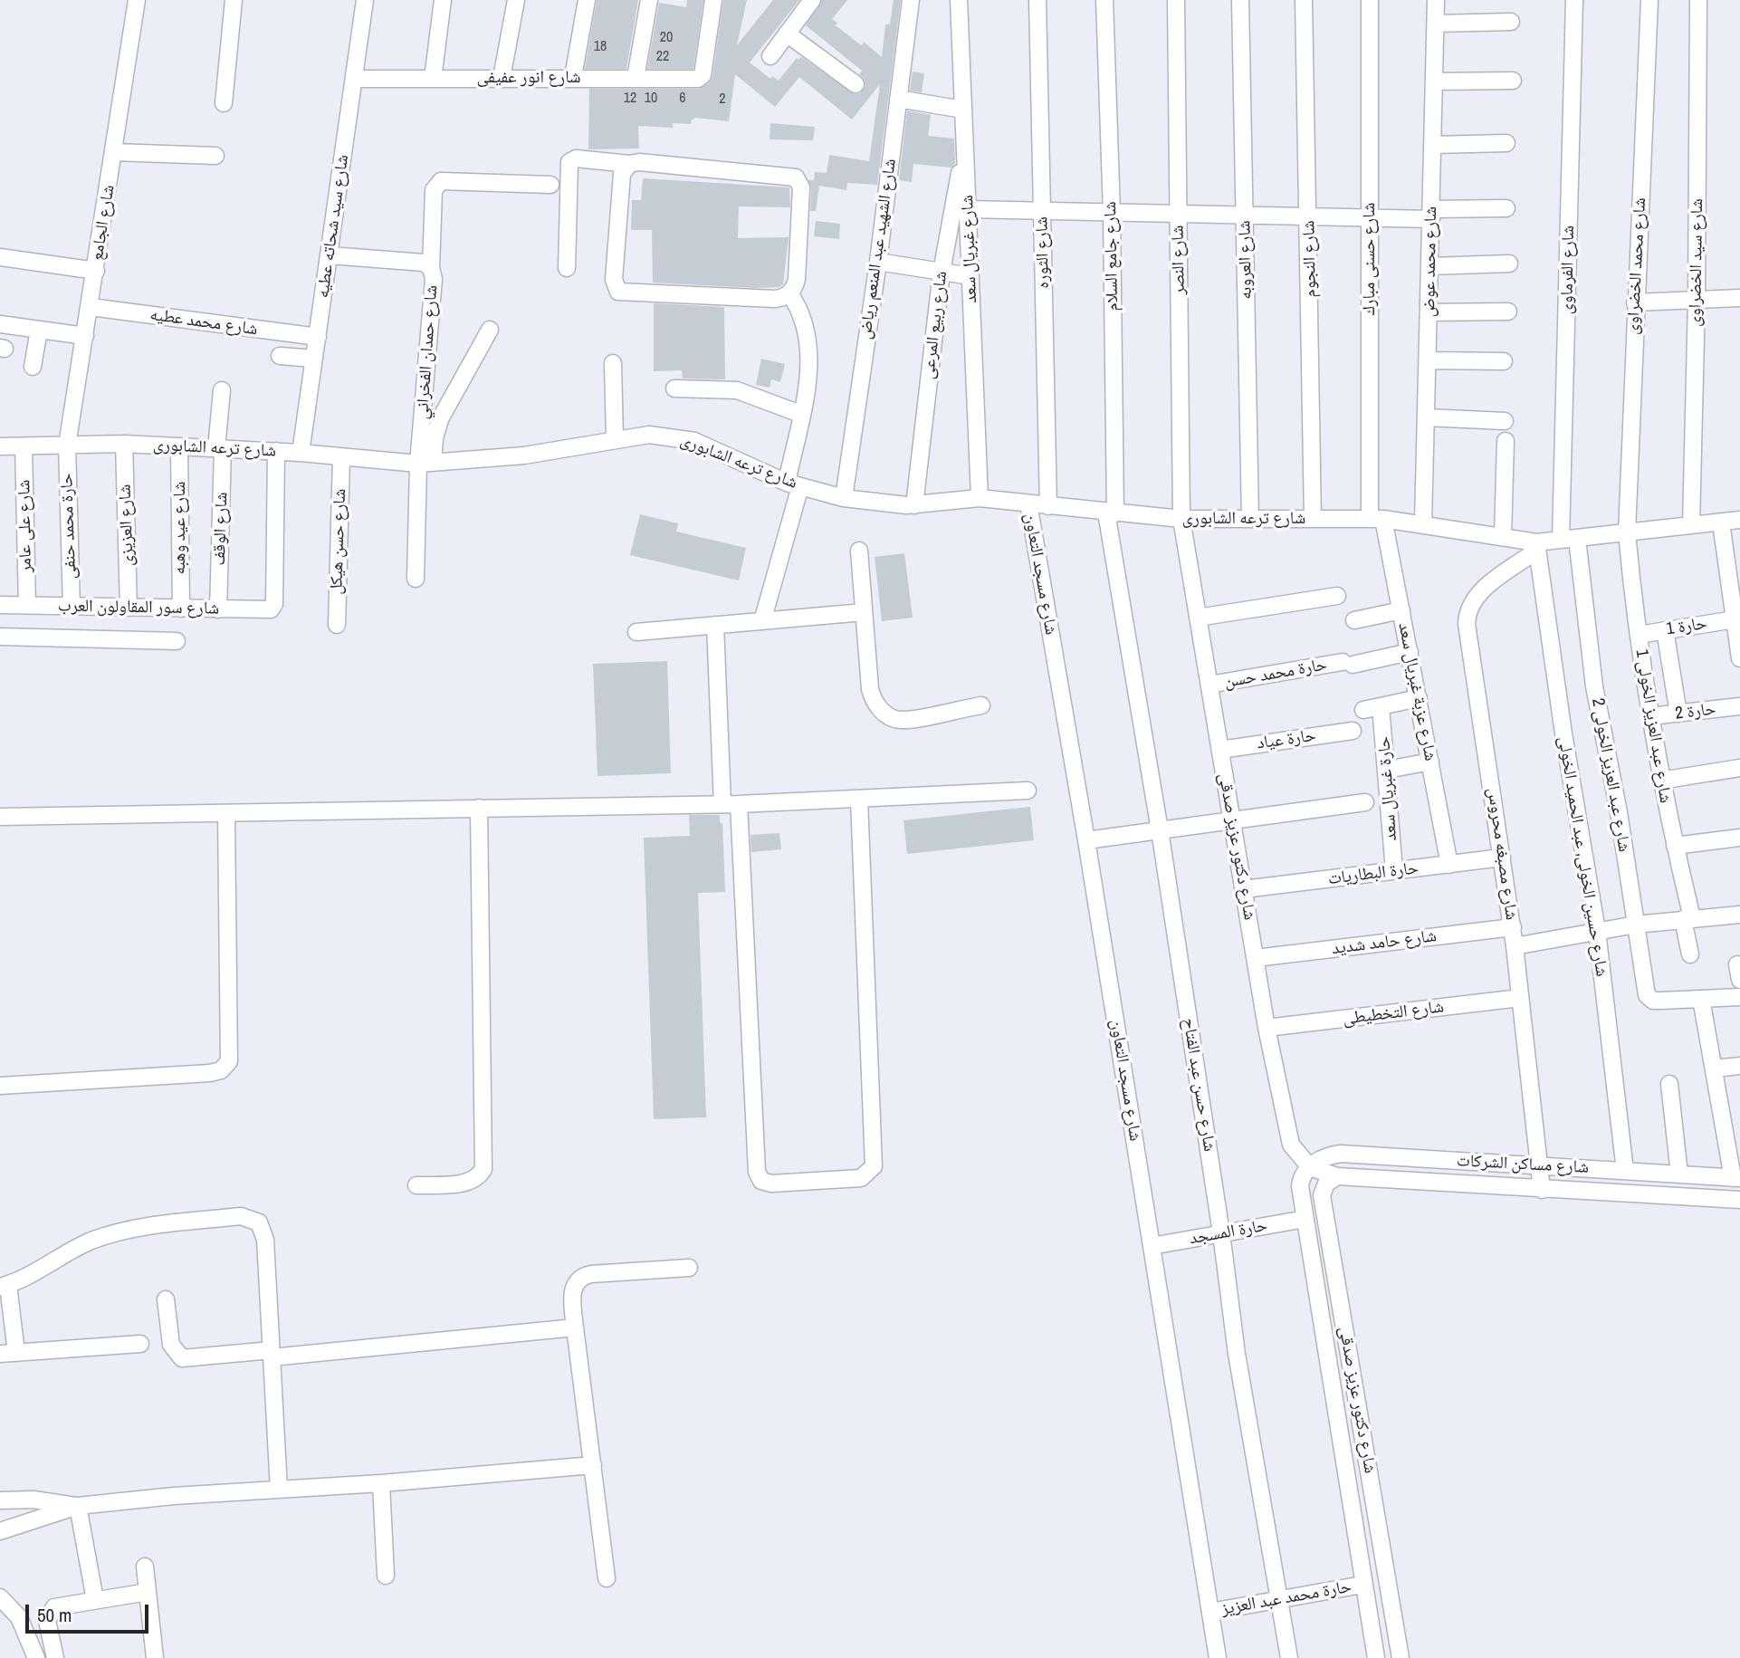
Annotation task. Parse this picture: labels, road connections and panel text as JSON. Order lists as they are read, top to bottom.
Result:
{
  "streets": {
    "street": [
      "شارع انور عفيفى",
      "شارع الجامع",
      "شارع سيد شحاته عطيه",
      "شارع الشهيد عبد المنعم رياض",
      "شارع غبريال سعد",
      "شارع الثوره",
      "شارع جامع السلام",
      "شارع النجوم",
      "شارع حسنى مبارك",
      "شارع النصر",
      "شارع العروبه",
      "شارع محمد عوض",
      "شارع سيد الخضراوى",
      "شارع محمد الخضراوى",
      "شارع الفرماوى",
      "شارع محمد عطيه",
      "شارع ربيع المرعى",
      "شارع حمدان الفخراني",
      "شارع ترعه الشابورى",
      "شارع العزيزى",
      "شارع على عامر",
      "حارة محمد حنفى",
      "شارع عيد وهبه",
      "شارع الوقف",
      "شارع حسن هيكل",
      "شارع مسجد التعاون",
      "شارع سور المقاولون العرب",
      "حارة 1",
      "حارة محمد حسن",
      "شارع عزبة غبريال سعد",
      "حارة 2",
      "شارع عبد العزيز الخولى 1",
      "حارة عياد",
      "شارع عبد العزيز الخولى 2",
      "حارة غبريال سعد",
      "شارع دكتور عزيز صدقى",
      "شارع مصبغه محروس",
      "شارع حسين الخولى, عبد الحميد الخولى",
      "حارة البطاريات",
      "شارع حامد شديد",
      "شارع التخطيطى",
      "شارع حسن عبد الفتاح",
      "شارع مساكن الشركات",
      "حارة المسجد",
      "حارة محمد عبد العزيز"
    ]
  },
  "crossings": [
    ["شارع انور عفيفى", "شارع سيد شحاته عطيه"],
    ["شارع الجامع", "شارع محمد عطيه"],
    ["شارع الجامع", "شارع ترعه الشابورى"],
    ["شارع الجامع", "حارة محمد حنفى"],
    ["شارع سيد شحاته عطيه", "شارع محمد عطيه"],
    ["شارع سيد شحاته عطيه", "شارع حمدان الفخراني"],
    ["شارع سيد شحاته عطيه", "شارع ترعه الشابورى"],
    ["شارع الشهيد عبد المنعم رياض", "شارع ترعه الشابورى"],
    ["شارع غبريال سعد", "شارع ربيع المرعى"],
    ["شارع غبريال سعد", "شارع ترعه الشابورى"],
    ["شارع الثوره", "شارع ترعه الشابورى"],
    ["شارع جامع السلام", "شارع ترعه الشابورى"],
    ["شارع جامع السلام", "شارع حسن عبد الفتاح"],
    ["شارع النجوم", "شارع ترعه الشابورى"],
    ["شارع حسنى مبارك", "شارع ترعه الشابورى"],
    ["شارع حسنى مبارك", "شارع عزبة غبريال سعد"],
    ["شارع النصر", "شارع ترعه الشابورى"],
    ["شارع النصر", "شارع دكتور عزيز صدقى"],
    ["شارع العروبه", "شارع ترعه الشابورى"],
    ["شارع محمد عوض", "شارع ترعه الشابورى"],
    ["شارع سيد الخضراوى", "شارع ترعه الشابورى"],
    ["شارع محمد الخضراوى", "شارع ترعه الشابورى"],
    ["شارع محمد الخضراوى", "شارع عبد العزيز الخولى 1"],
    ["شارع الفرماوى", "شارع ترعه الشابورى"],
    ["شارع الفرماوى", "شارع عبد العزيز الخولى 2"],
    ["شارع ربيع المرعى", "شارع ترعه الشابورى"],
    ["شارع حمدان الفخراني", "شارع ترعه الشابورى"],
    ["شارع ترعه الشابورى", "شارع العزيزى"],
    ["شارع ترعه الشابورى", "شارع على عامر"],
    ["شارع ترعه الشابورى", "حارة محمد حنفى"],
    ["شارع ترعه الشابورى", "شارع عيد وهبه"],
    ["شارع ترعه الشابورى", "شارع الوقف"],
    ["شارع ترعه الشابورى", "شارع حسن هيكل"],
    ["شارع ترعه الشابورى", "شارع مسجد التعاون"],
    ["شارع ترعه الشابورى", "شارع سور المقاولون العرب"],
    ["شارع ترعه الشابورى", "شارع عزبة غبريال سعد"],
    ["شارع ترعه الشابورى", "شارع عبد العزيز الخولى 1"],
    ["شارع ترعه الشابورى", "شارع عبد العزيز الخولى 2"],
    ["شارع ترعه الشابورى", "شارع دكتور عزيز صدقى"],
    ["شارع ترعه الشابورى", "شارع مصبغه محروس"],
    ["شارع ترعه الشابورى", "شارع حسين الخولى, عبد الحميد الخولى"],
    ["شارع ترعه الشابورى", "شارع حسن عبد الفتاح"],
    ["شارع العزيزى", "شارع سور المقاولون العرب"],
    ["شارع على عامر", "شارع سور المقاولون العرب"],
    ["حارة محمد حنفى", "شارع سور المقاولون العرب"],
    ["شارع عيد وهبه", "شارع سور المقاولون العرب"],
    ["شارع الوقف", "شارع سور المقاولون العرب"],
    ["شارع مسجد التعاون", "حارة المسجد"],
    ["شارع مسجد التعاون", "حارة محمد عبد العزيز"],
    ["حارة 1", "شارع عبد العزيز الخولى 1"],
    ["حارة محمد حسن", "شارع عزبة غبريال سعد"],
    ["حارة محمد حسن", "شارع دكتور عزيز صدقى"],
    ["شارع عزبة غبريال سعد", "حارة البطاريات"],
    ["حارة 2", "شارع عبد العزيز الخولى 1"],
    ["حارة عياد", "شارع دكتور عزيز صدقى"],
    ["حارة غبريال سعد", "حارة البطاريات"],
    ["شارع دكتور عزيز صدقى", "حارة البطاريات"],
    ["شارع دكتور عزيز صدقى", "شارع حامد شديد"],
    ["شارع دكتور عزيز صدقى", "شارع التخطيطى"],
    ["شارع دكتور عزيز صدقى", "شارع مساكن الشركات"],
    ["شارع دكتور عزيز صدقى", "حارة المسجد"],
    ["شارع دكتور عزيز صدقى", "حارة محمد عبد العزيز"],
    ["شارع مصبغه محروس", "شارع حسين الخولى, عبد الحميد الخولى"],
    ["شارع مصبغه محروس", "حارة البطاريات"],
    ["شارع مصبغه محروس", "شارع حامد شديد"],
    ["شارع مصبغه محروس", "شارع التخطيطى"],
    ["شارع مصبغه محروس", "شارع مساكن الشركات"],
    ["شارع حسين الخولى, عبد الحميد الخولى", "شارع مساكن الشركات"],
    ["شارع حسن عبد الفتاح", "حارة المسجد"],
    ["شارع حسن عبد الفتاح", "حارة محمد عبد العزيز"]
  ],
  "house_numbers": [
    "20",
    "18",
    "22",
    "12",
    "10",
    "6",
    "2"
  ],
  "scale_bar": "50 m"
}
